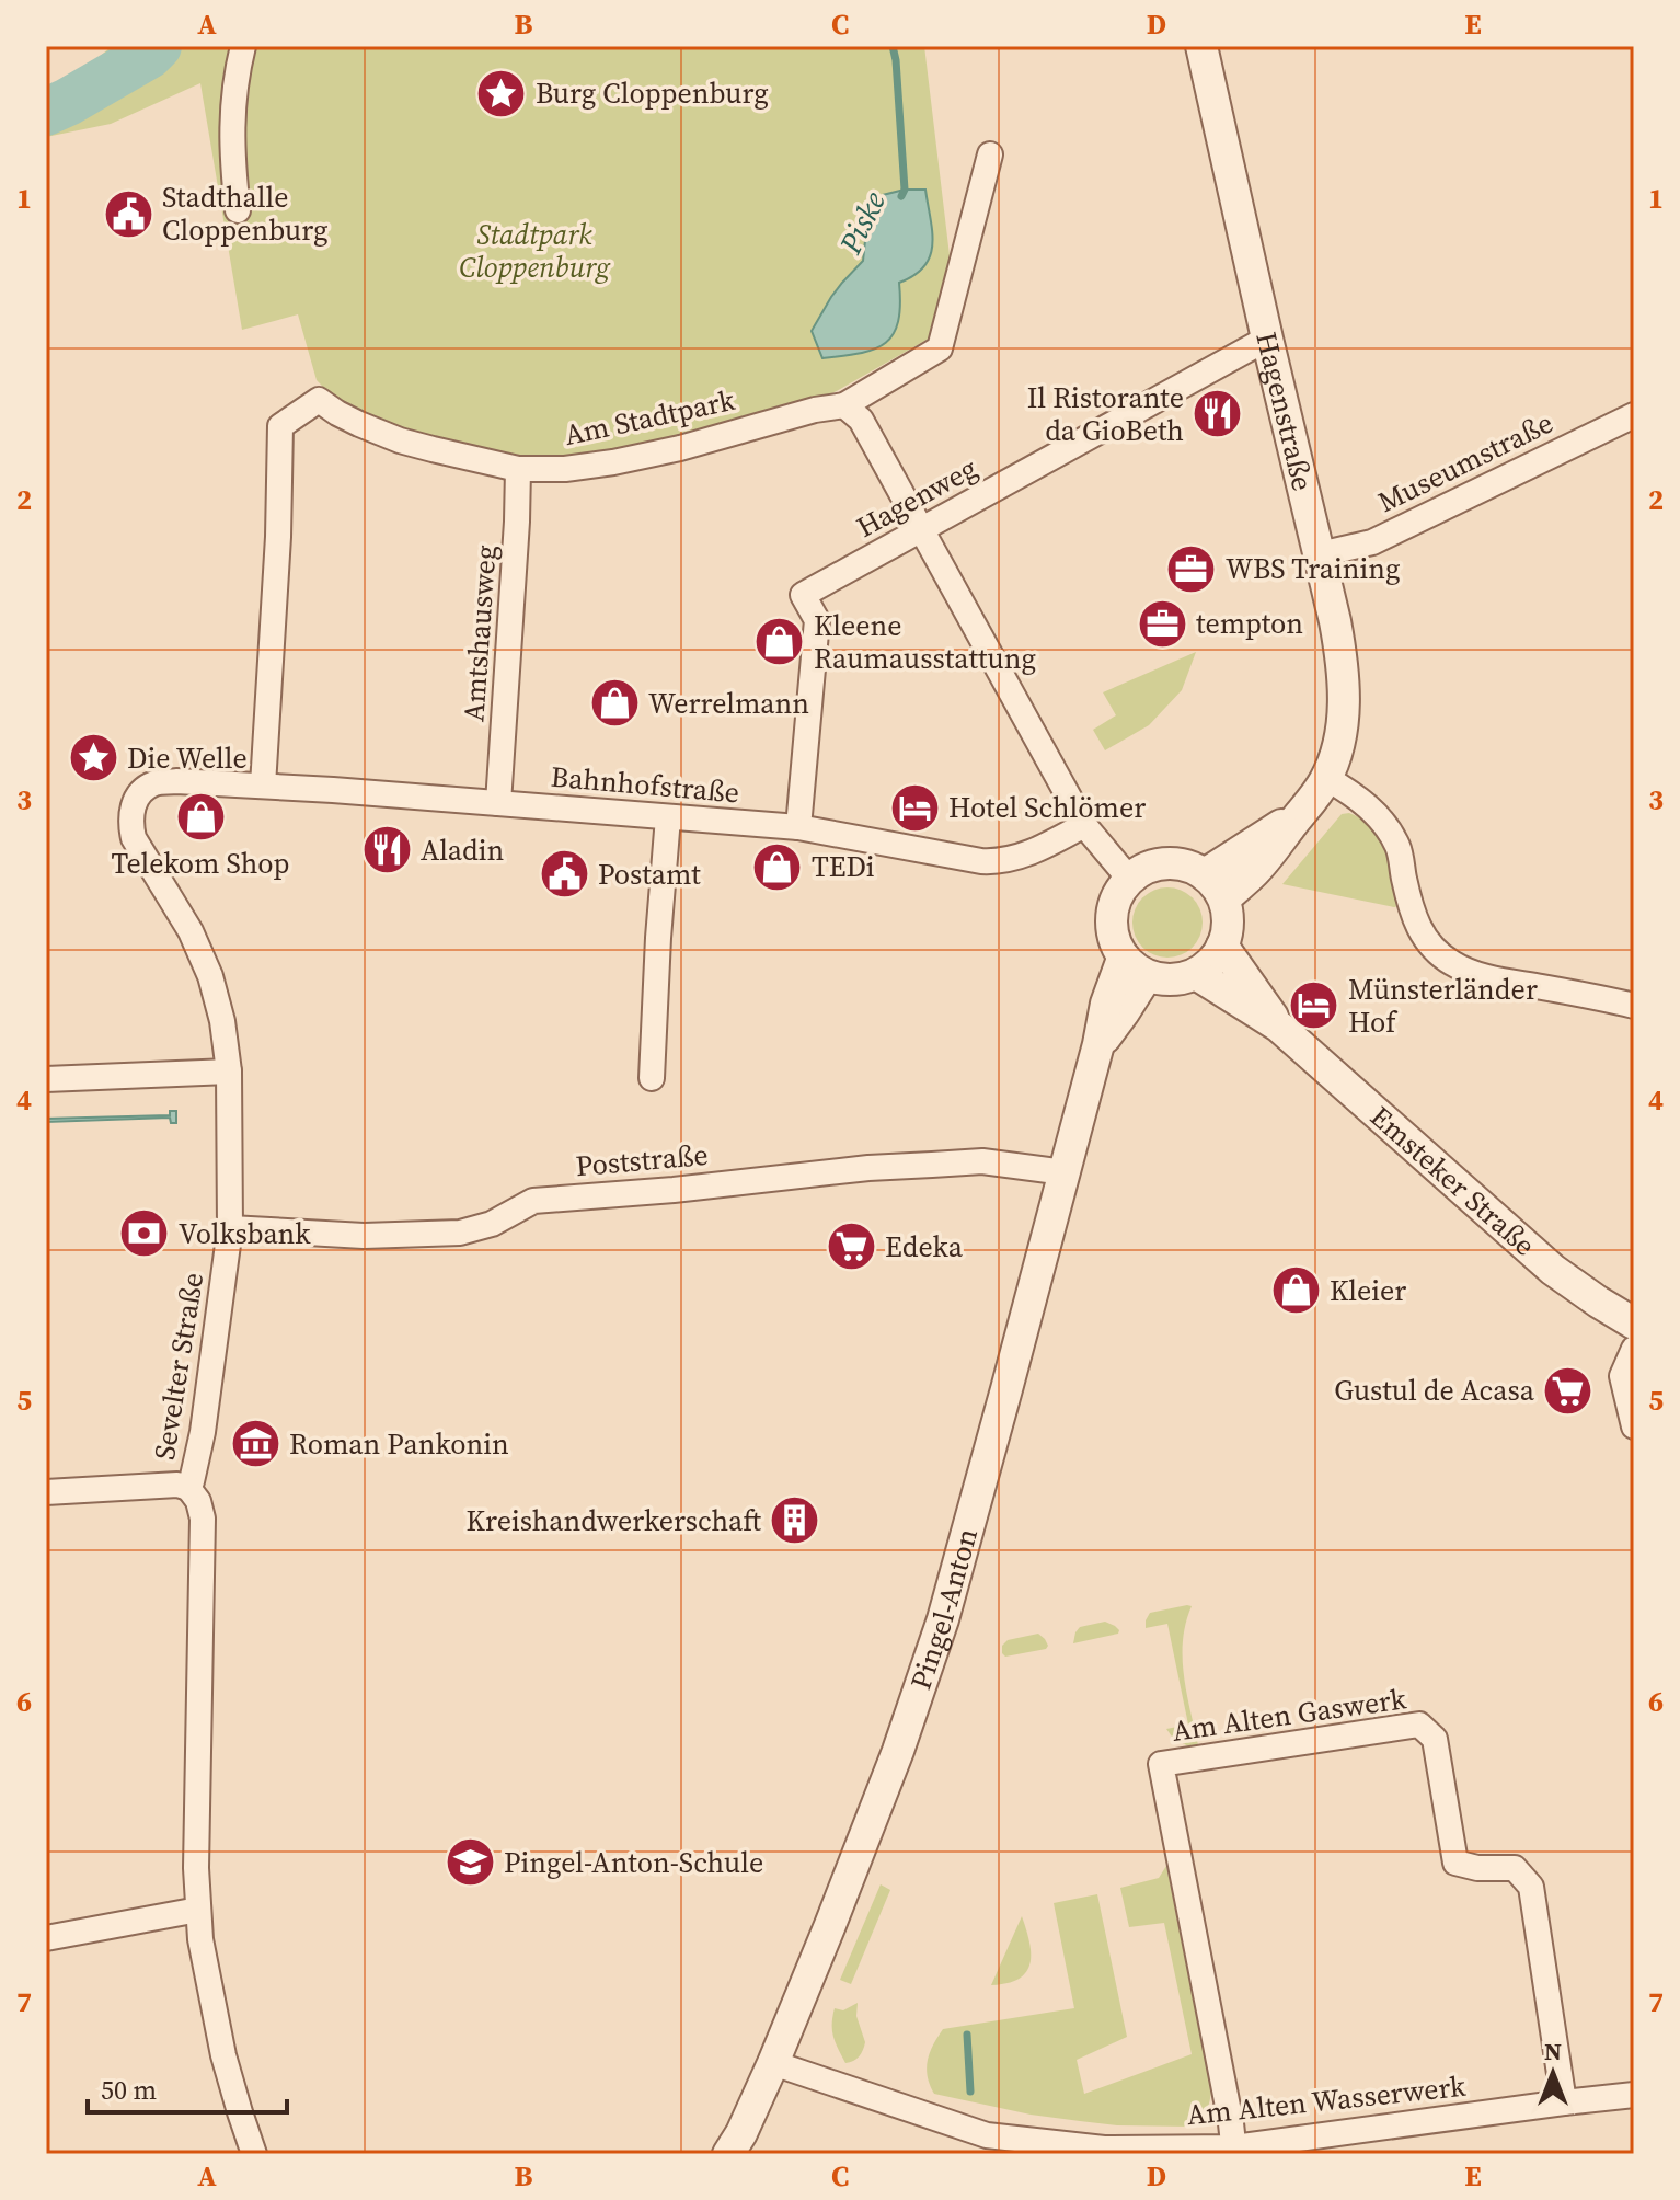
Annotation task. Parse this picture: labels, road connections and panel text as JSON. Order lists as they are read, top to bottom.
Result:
{
  "streets": {
    "street": [
      "Hagenstraße",
      "Am Stadtpark",
      "Museumstraße",
      "Hagenweg",
      "Amtshausweg",
      "Bahnhofstraße",
      "Poststraße",
      "Emsteker Straße",
      "Sevelter Straße",
      "Pingel-Anton",
      "Am Alten Gaswerk",
      "Am Alten Wasserwerk"
    ]
  },
  "crossings": [
    ["Hagenstraße", "Museumstraße"],
    ["Hagenstraße", "Hagenweg"],
    ["Hagenstraße", "Emsteker Straße"],
    ["Hagenstraße", "Pingel-Anton"],
    ["Am Stadtpark", "Amtshausweg"],
    ["Am Stadtpark", "Bahnhofstraße"],
    ["Hagenweg", "Bahnhofstraße"],
    ["Amtshausweg", "Bahnhofstraße"],
    ["Bahnhofstraße", "Sevelter Straße"],
    ["Poststraße", "Sevelter Straße"],
    ["Poststraße", "Pingel-Anton"],
    ["Emsteker Straße", "Pingel-Anton"],
    ["Pingel-Anton", "Am Alten Wasserwerk"],
    ["Am Alten Gaswerk", "Am Alten Wasserwerk"]
  ],
  "water": ["Piske"],
  "parks": ["Stadtpark Cloppenburg"],
  "places": {
    "place": ["Burg Cloppenburg", "Die Welle"],
    "public building": ["Stadthalle Cloppenburg", "Postamt"],
    "restaurant": ["Il Ristorante da GioBeth", "Aladin"],
    "office": ["WBS Training", "tempton"],
    "shop": [
      "Kleene Raumausstattung",
      "Werrelmann",
      "Telekom Shop",
      "TEDi",
      "Kleier"
    ],
    "hotel": ["Hotel Schlömer", "Münsterländer Hof"],
    "bank": ["Volksbank"],
    "supermarket": ["Edeka", "Gustul de Acasa"],
    "museum": ["Roman Pankonin"],
    "building": ["Kreishandwerkerschaft"],
    "school or university": ["Pingel-Anton-Schule"]
  },
  "scale_bar": "50 m",
  "north": "top",
  "grid": {
    "columns": [
      "A",
      "B",
      "C",
      "D",
      "E"
    ],
    "rows": [
      "1",
      "2",
      "3",
      "4",
      "5",
      "6",
      "7"
    ]
  }
}
